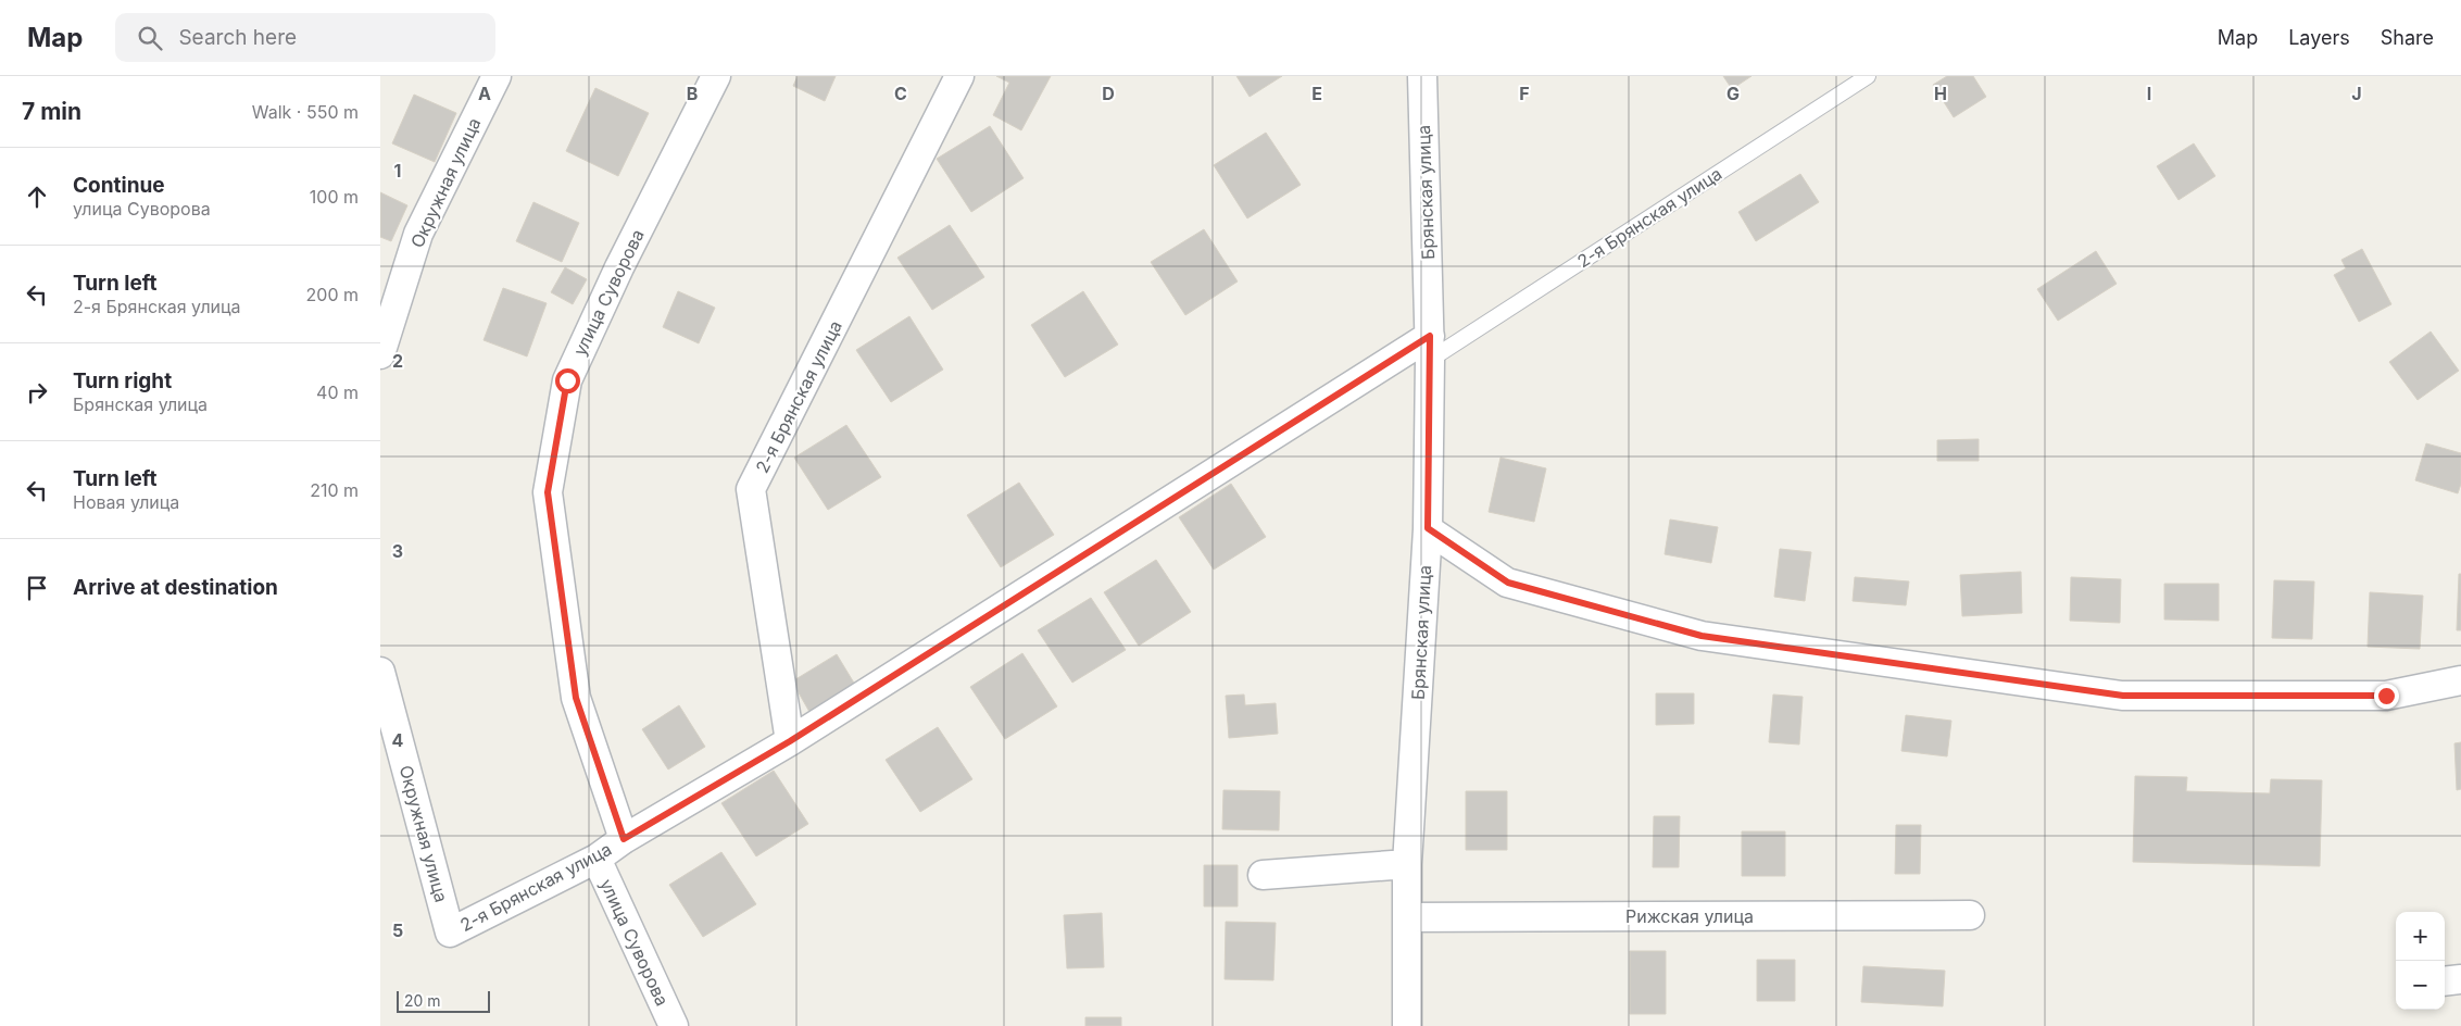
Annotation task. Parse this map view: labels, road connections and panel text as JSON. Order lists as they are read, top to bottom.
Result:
{
  "streets": {
    "street": [
      "Окружная улица",
      "Брянская улица",
      "2-я Брянская улица",
      "улица Суворова",
      "Рижская улица"
    ]
  },
  "crossings": [
    ["Окружная улица", "2-я Брянская улица"],
    ["Брянская улица", "2-я Брянская улица"],
    ["Брянская улица", "Рижская улица"],
    ["2-я Брянская улица", "улица Суворова"]
  ],
  "scale_bar": "20 m",
  "page": {
    "header": "Map",
    "search": "Search here",
    "nav": ["Map", "Layers", "Share"],
    "heading": ["7 min", "Walk · 550 m"],
    "list": [
      ["Continue", "улица Суворова", "100 m"],
      ["Turn left", "2-я Брянская улица", "200 m"],
      ["Turn right", "Брянская улица", "40 m"],
      ["Turn left", "Новая улица", "210 m"],
      "Arrive at destination"
    ],
    "map_buttons": ["+", "−"],
    "scale": "20 m"
  },
  "grid": {
    "columns": [
      "A",
      "B",
      "C",
      "D",
      "E",
      "F",
      "G",
      "H",
      "I",
      "J"
    ],
    "rows": [
      "1",
      "2",
      "3",
      "4",
      "5"
    ]
  }
}
